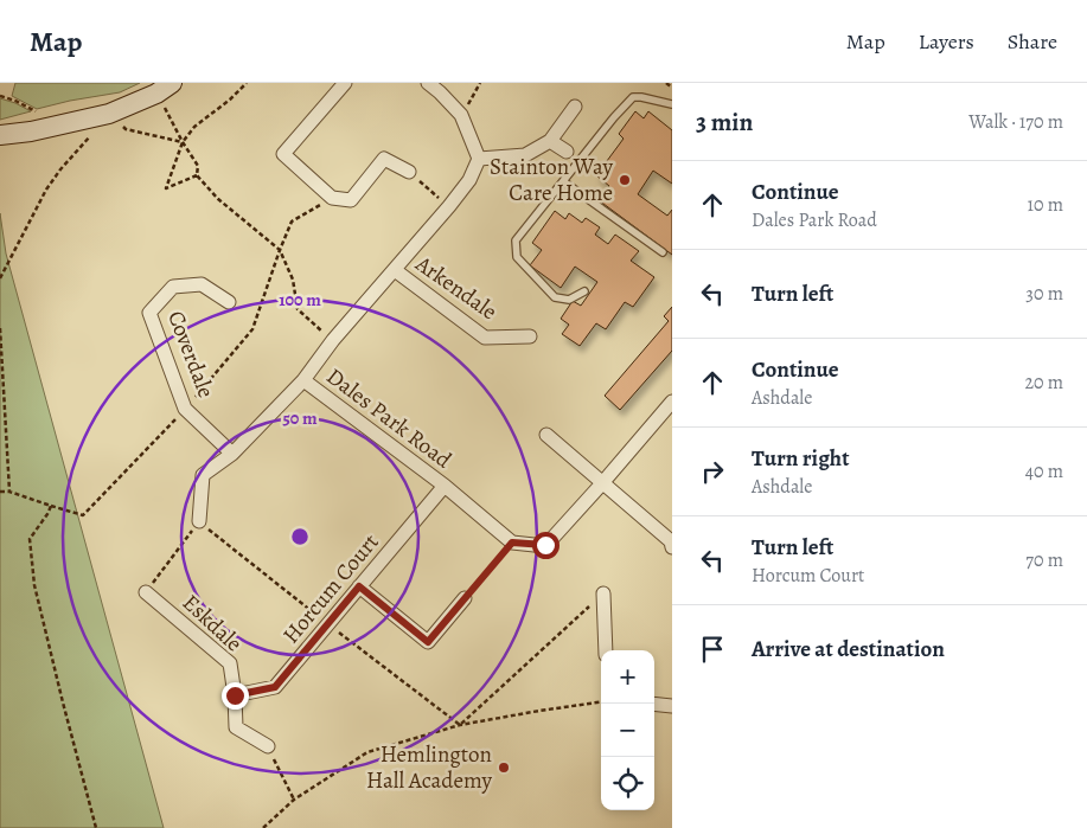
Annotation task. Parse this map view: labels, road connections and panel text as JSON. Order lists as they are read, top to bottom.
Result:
{
  "streets": {
    "street": [
      "Arkendale",
      "Coverdale",
      "Dales Park Road",
      "Horcum Court",
      "Eskdale"
    ]
  },
  "crossings": [
    ["Arkendale", "Dales Park Road"],
    ["Dales Park Road", "Horcum Court"],
    ["Horcum Court", "Eskdale"]
  ],
  "places": ["Stainton Way Care Home", "Hemlington Hall Academy"],
  "page": {
    "header": "Map",
    "nav": ["Map", "Layers", "Share"],
    "heading": ["3 min", "Walk · 170 m"],
    "list": [
      ["Continue", "Dales Park Road", "10 m"],
      ["Turn left", "30 m"],
      ["Continue", "Ashdale", "20 m"],
      ["Turn right", "Ashdale", "40 m"],
      ["Turn left", "Horcum Court", "70 m"],
      "Arrive at destination"
    ],
    "map_buttons": ["+", "−"]
  },
  "rings": ["100 m", "50 m"]
}
